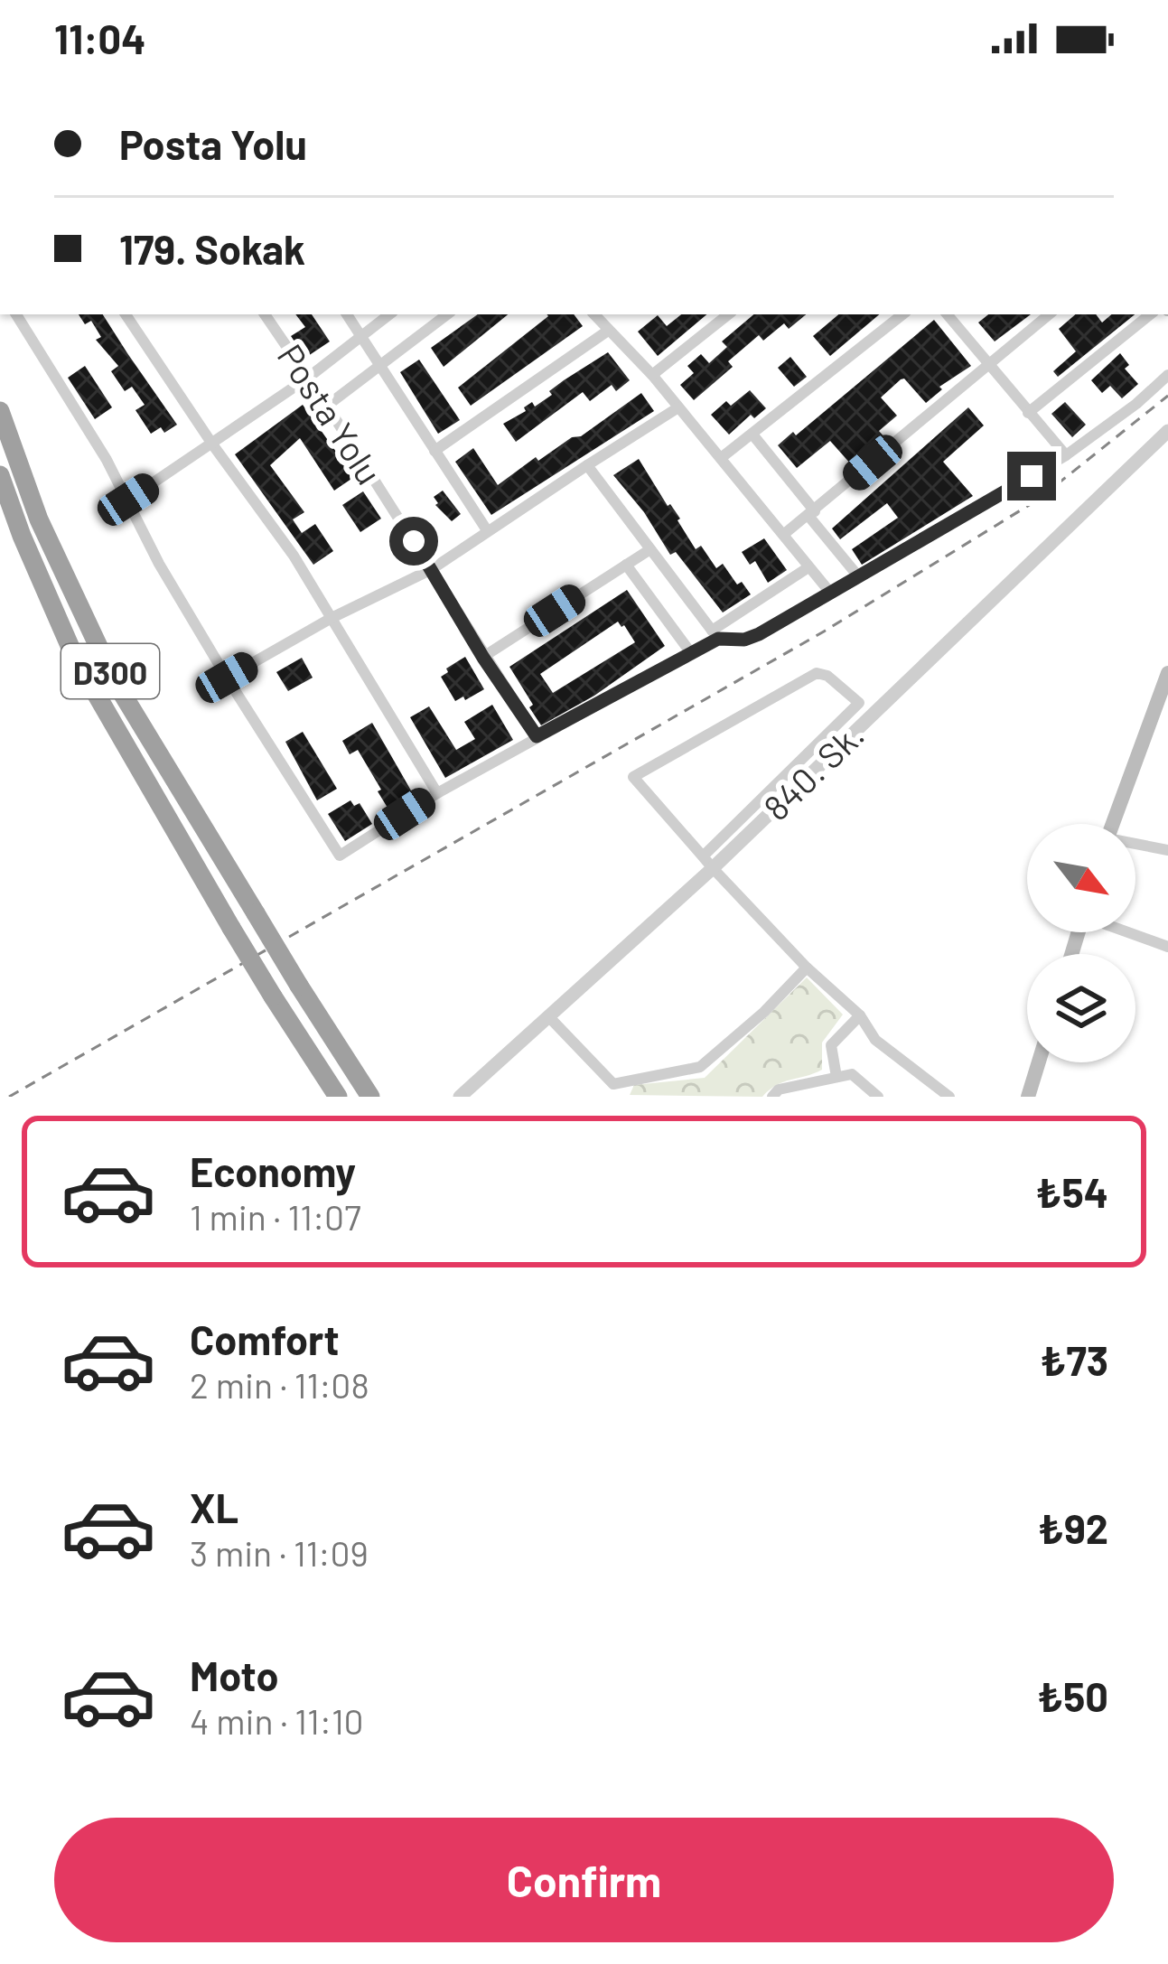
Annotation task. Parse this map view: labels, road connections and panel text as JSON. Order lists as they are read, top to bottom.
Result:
{
  "streets": {
    "highway": ["D300"],
    "street": ["Posta Yolu", "840. Sk."]
  },
  "north": "bottom right",
  "page": {
    "status": "11:04",
    "banner": ["Posta Yolu", "179. Sokak"],
    "list": [
      {
        "name": "Economy",
        "note": "1 min · 11:07",
        "value": "₺54"
      },
      {
        "name": "Comfort",
        "note": "2 min · 11:08",
        "value": "₺73"
      },
      {
        "name": "XL",
        "note": "3 min · 11:09",
        "value": "₺92"
      },
      {
        "name": "Moto",
        "note": "4 min · 11:10",
        "value": "₺50"
      }
    ],
    "buttons": "Confirm"
  }
}
